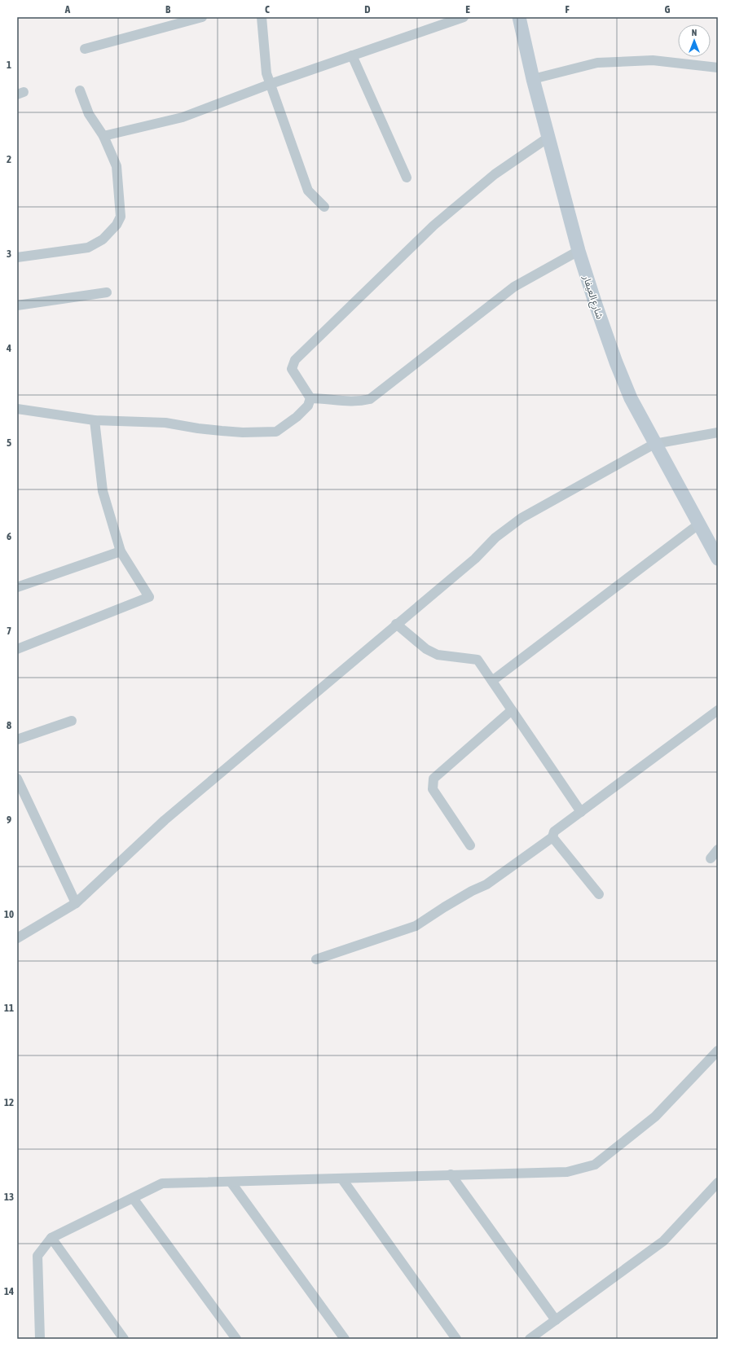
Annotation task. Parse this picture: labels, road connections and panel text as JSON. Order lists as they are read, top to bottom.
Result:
{
  "streets": {
    "main road": ["شارع العيفار"]
  },
  "north": "top",
  "grid": {
    "columns": [
      "A",
      "B",
      "C",
      "D",
      "E",
      "F",
      "G"
    ],
    "rows": [
      "1",
      "2",
      "3",
      "4",
      "5",
      "6",
      "7",
      "8",
      "9",
      "10",
      "11",
      "12",
      "13",
      "14"
    ]
  }
}
